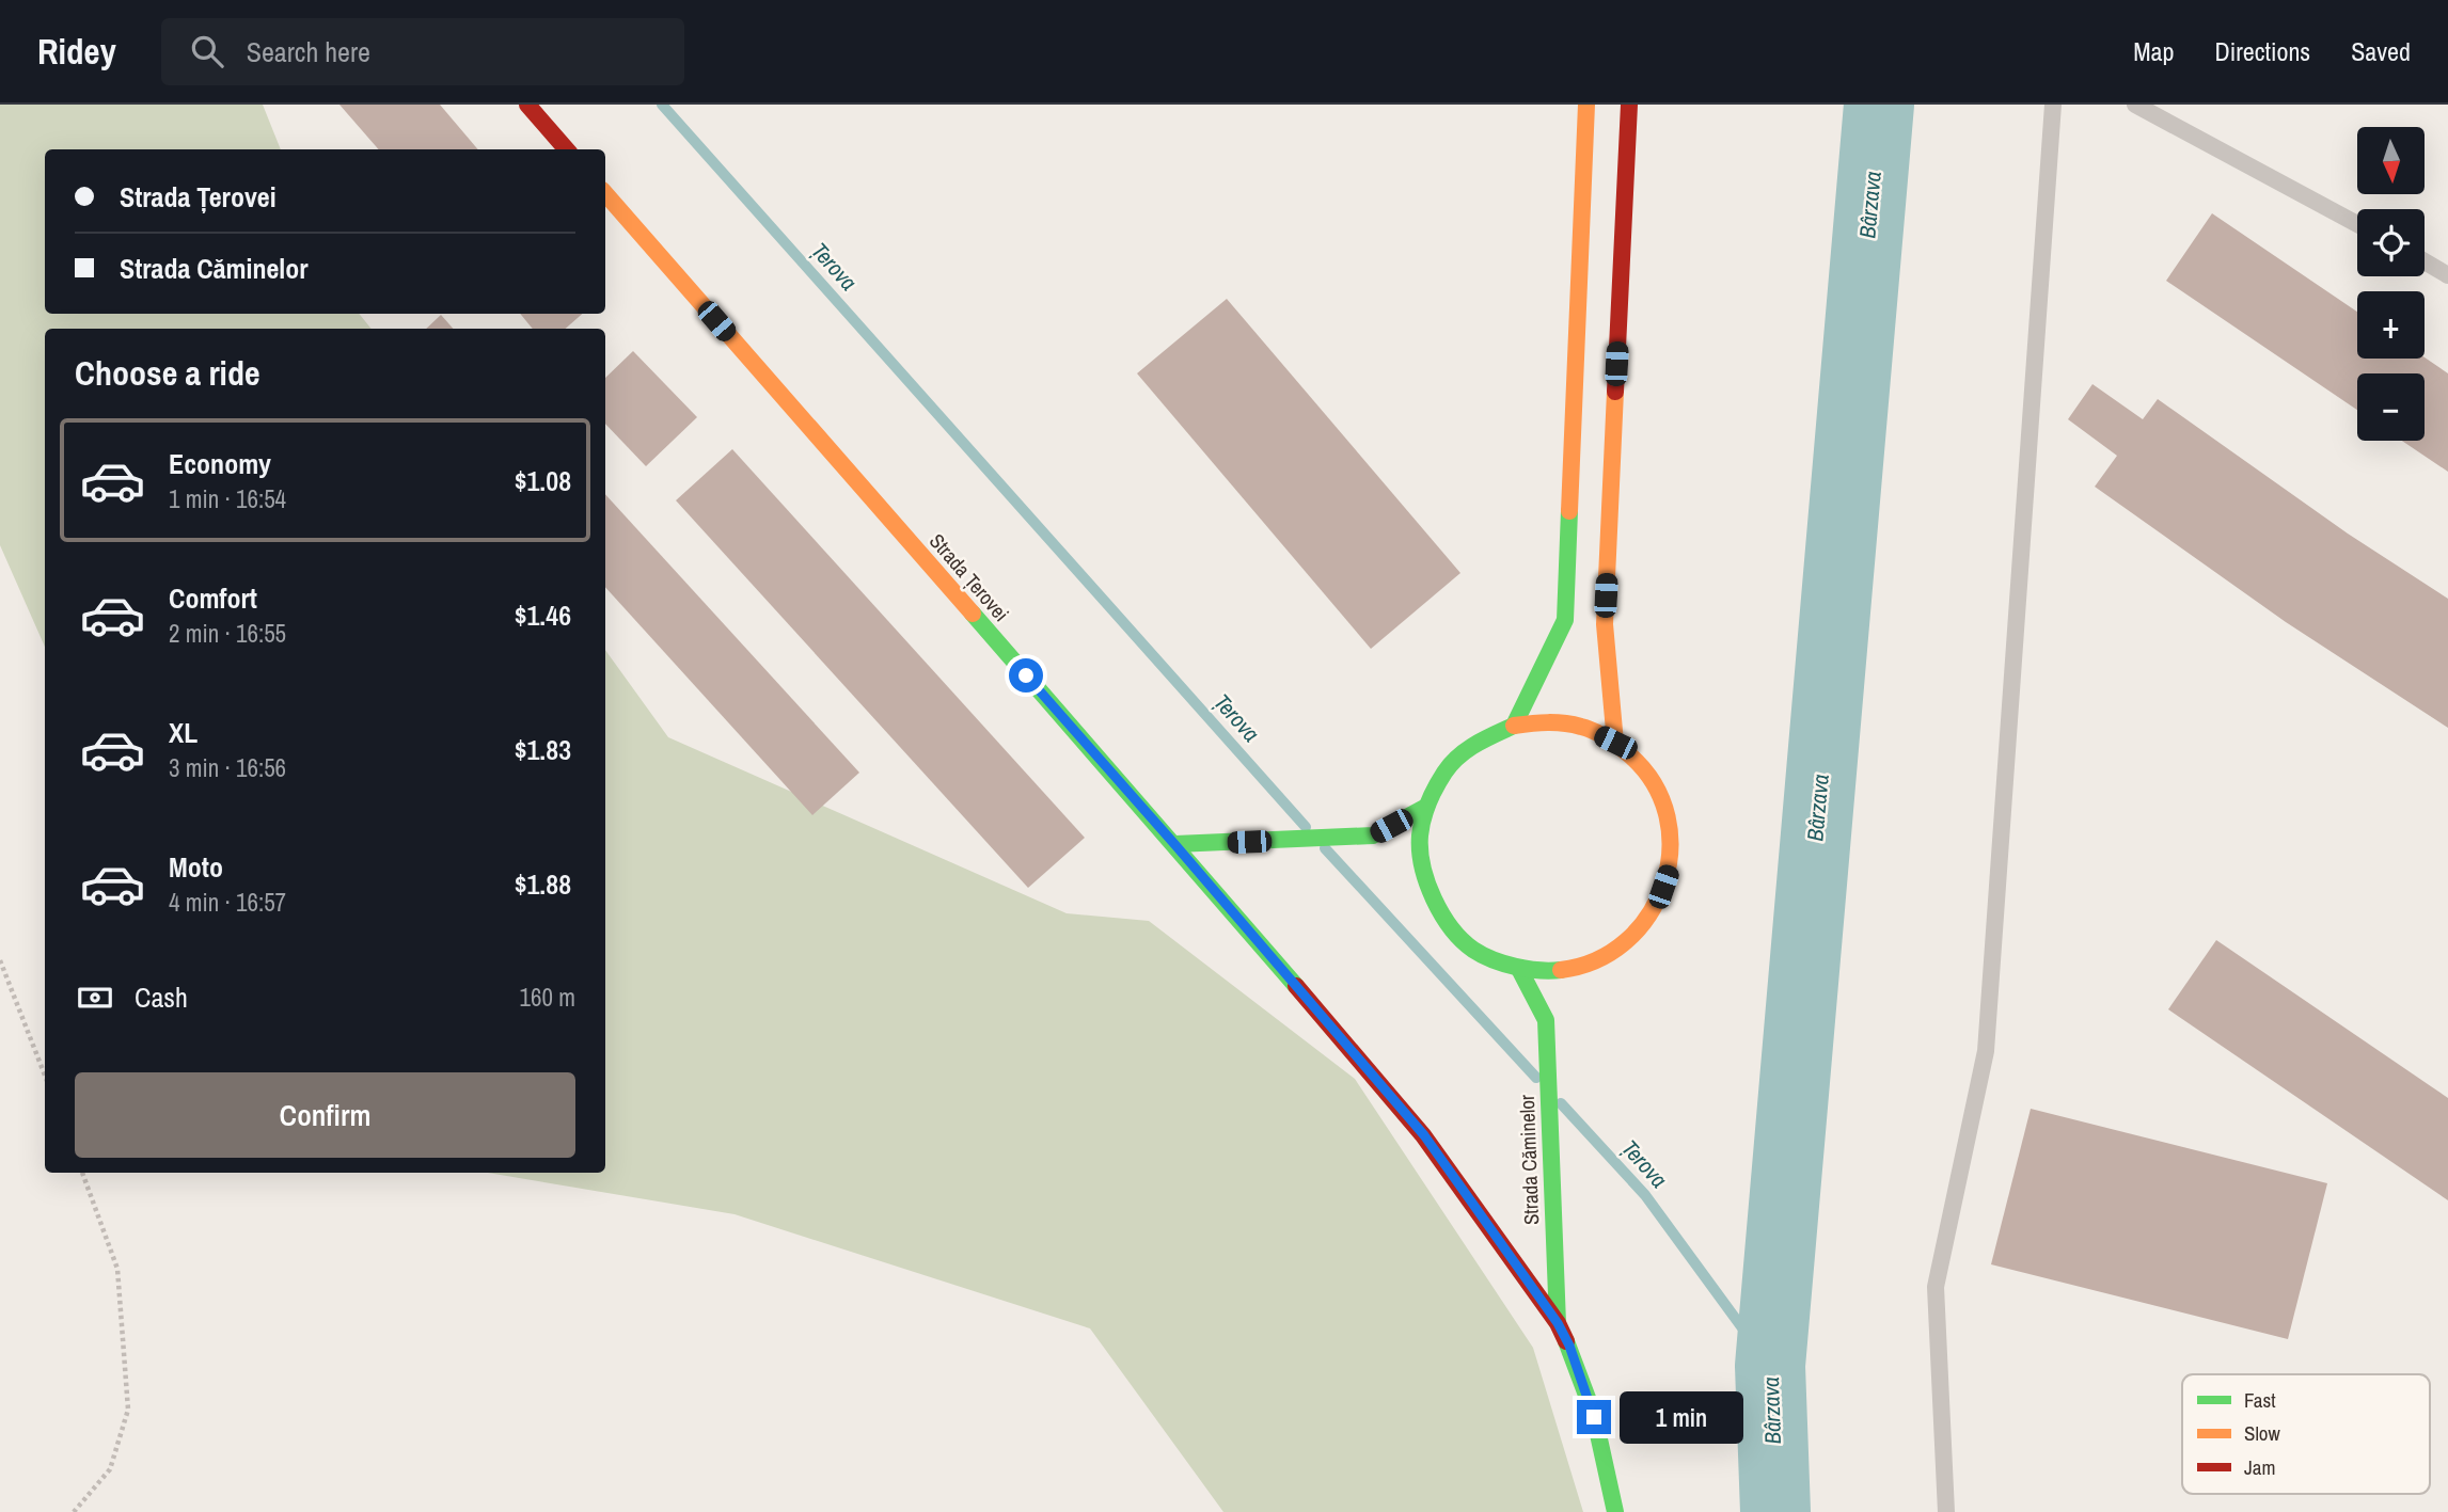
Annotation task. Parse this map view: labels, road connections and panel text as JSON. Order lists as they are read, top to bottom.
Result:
{
  "streets": {
    "street": ["Strada Țerovei", "Strada Căminelor"]
  },
  "crossings": [
    ["Strada Țerovei", "Strada Căminelor"]
  ],
  "water": ["Bârzava", "Țerova"],
  "legend": ["Fast", "Slow", "Jam"],
  "north": "bottom",
  "page": {
    "header": "Ridey",
    "search": "Search here",
    "nav": ["Map", "Directions", "Saved"],
    "map_buttons": ["+", "−"],
    "banner": ["Strada Țerovei", "Strada Căminelor"],
    "heading": "Choose a ride",
    "list": [
      {
        "name": "Economy",
        "note": "1 min · 16:54",
        "value": "$1.08"
      },
      {
        "name": "Comfort",
        "note": "2 min · 16:55",
        "value": "$1.46"
      },
      {
        "name": "XL",
        "note": "3 min · 16:56",
        "value": "$1.83"
      },
      {
        "name": "Moto",
        "note": "4 min · 16:57",
        "value": "$1.88"
      }
    ],
    "pay": ["Cash", "160 m"],
    "buttons": "Confirm",
    "bubble": "1 min"
  }
}
